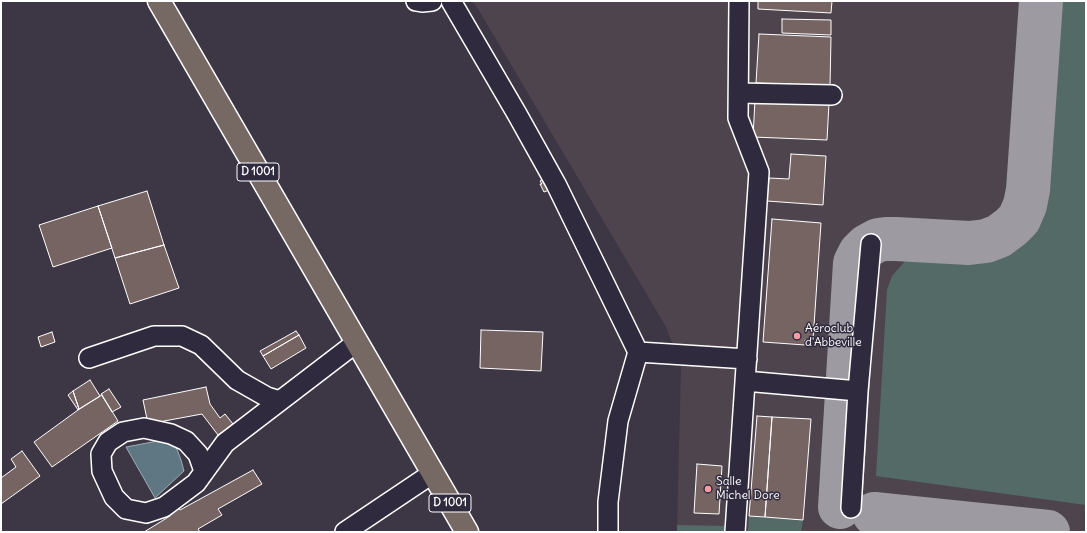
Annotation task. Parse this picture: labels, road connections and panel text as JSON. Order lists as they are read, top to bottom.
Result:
{
  "streets": {
    "main road": ["D 1001"]
  },
  "places": ["Aéroclub d'Abbeville", "Salle Michel Dore"]
}
